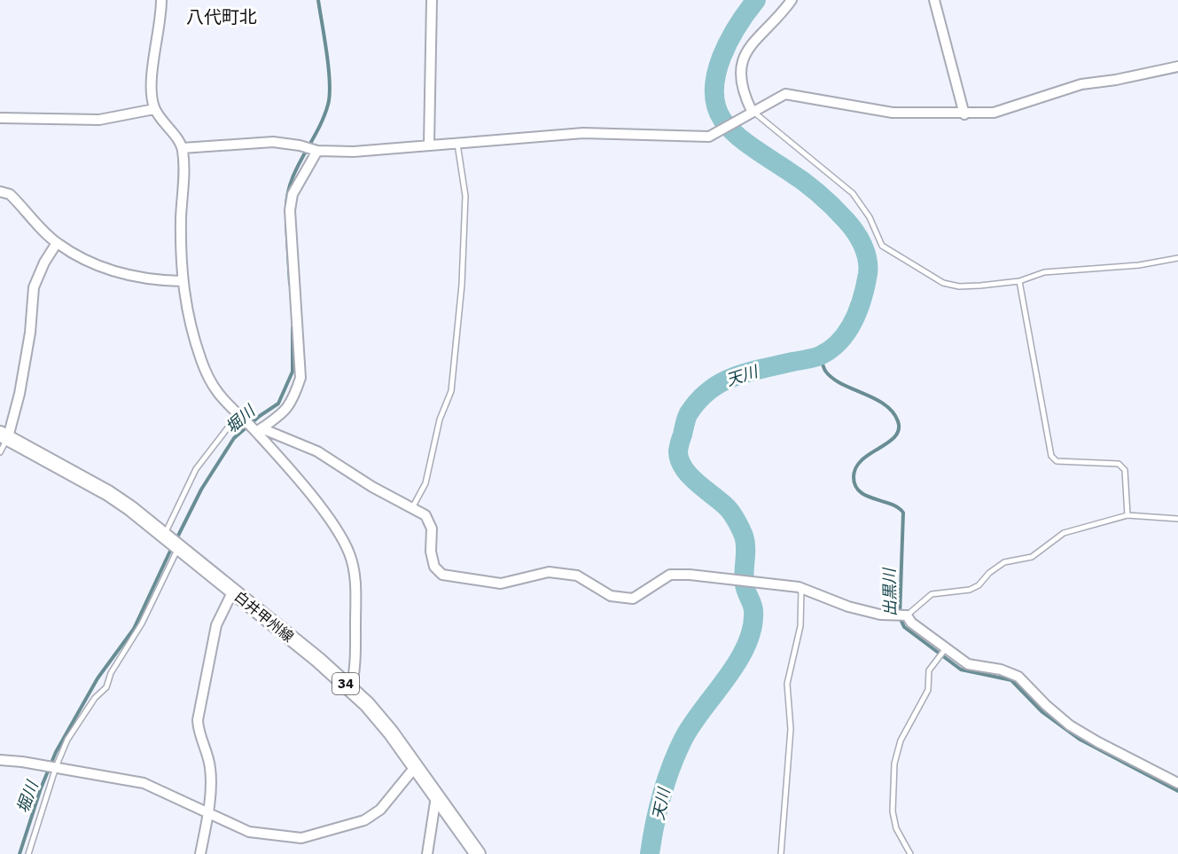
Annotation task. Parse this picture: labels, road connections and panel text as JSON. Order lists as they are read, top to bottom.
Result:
{
  "streets": {
    "main road": ["白井甲州線", "34"]
  },
  "districts": ["八代町北"],
  "water": ["天川", "堀川", "出黒川"]
}
